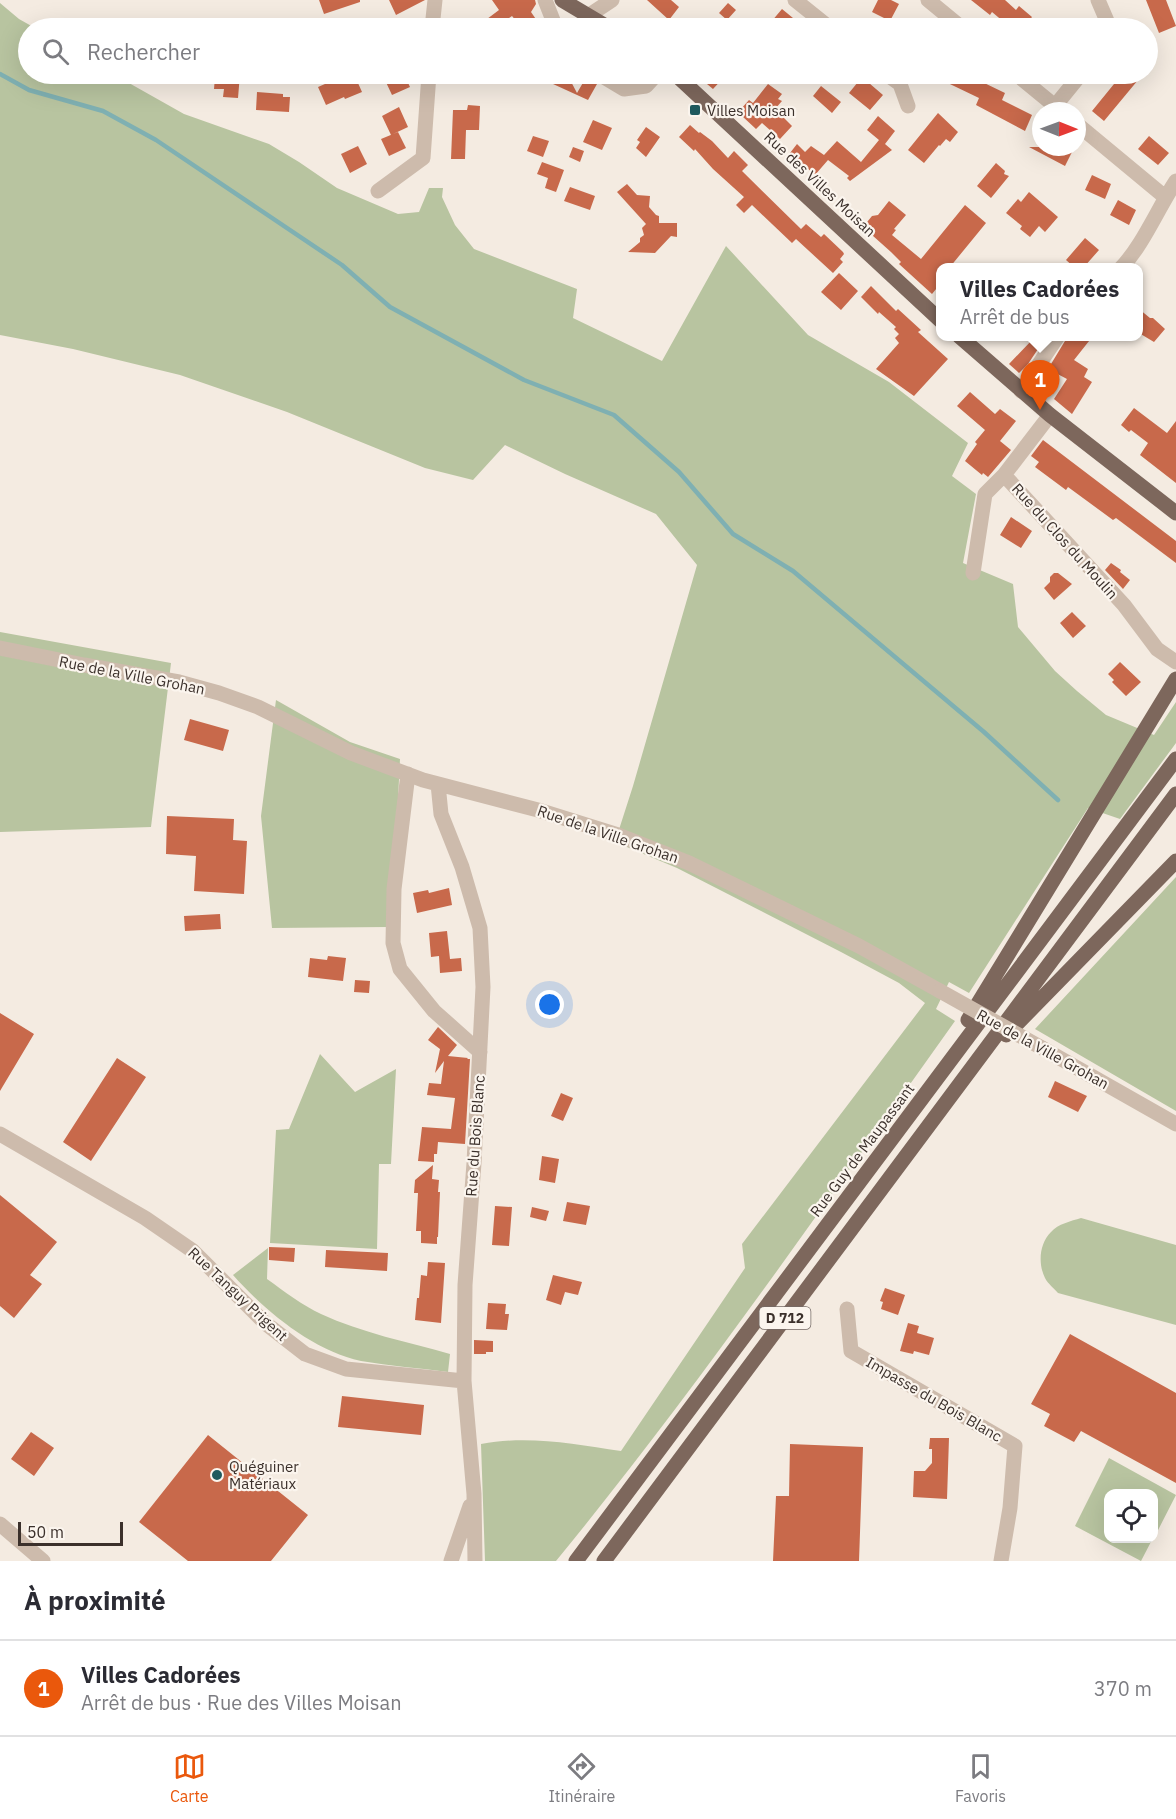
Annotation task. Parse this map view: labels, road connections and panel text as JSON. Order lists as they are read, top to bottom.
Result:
{
  "streets": {
    "main road": ["Rue des Villes Moisan", "Rue Guy de Maupassant", "D 712"],
    "street": [
      "Rue du Clos du Moulin",
      "Rue de la Ville Grohan",
      "Rue du Bois Blanc",
      "Rue Tanguy Prigent",
      "Impasse du Bois Blanc"
    ]
  },
  "crossings": [
    ["Rue de la Ville Grohan", "Rue du Bois Blanc"],
    ["Rue du Bois Blanc", "Rue Tanguy Prigent"]
  ],
  "places": {
    "transit": ["Villes Moisan"],
    "other": ["Quéguiner Matériaux"]
  },
  "scale_bar": "50 m",
  "north": "right",
  "page": {
    "search": "Rechercher",
    "popup": ["Villes Cadorées", "Arrêt de bus"],
    "pins": "1",
    "scale": "50 m",
    "heading": "À proximité",
    "list": [
      {
        "mark": "1",
        "name": "Villes Cadorées",
        "note": "Arrêt de bus · Rue des Villes Moisan",
        "value": "370 m"
      }
    ],
    "nav": ["Carte", "Itinéraire", "Favoris"]
  }
}
